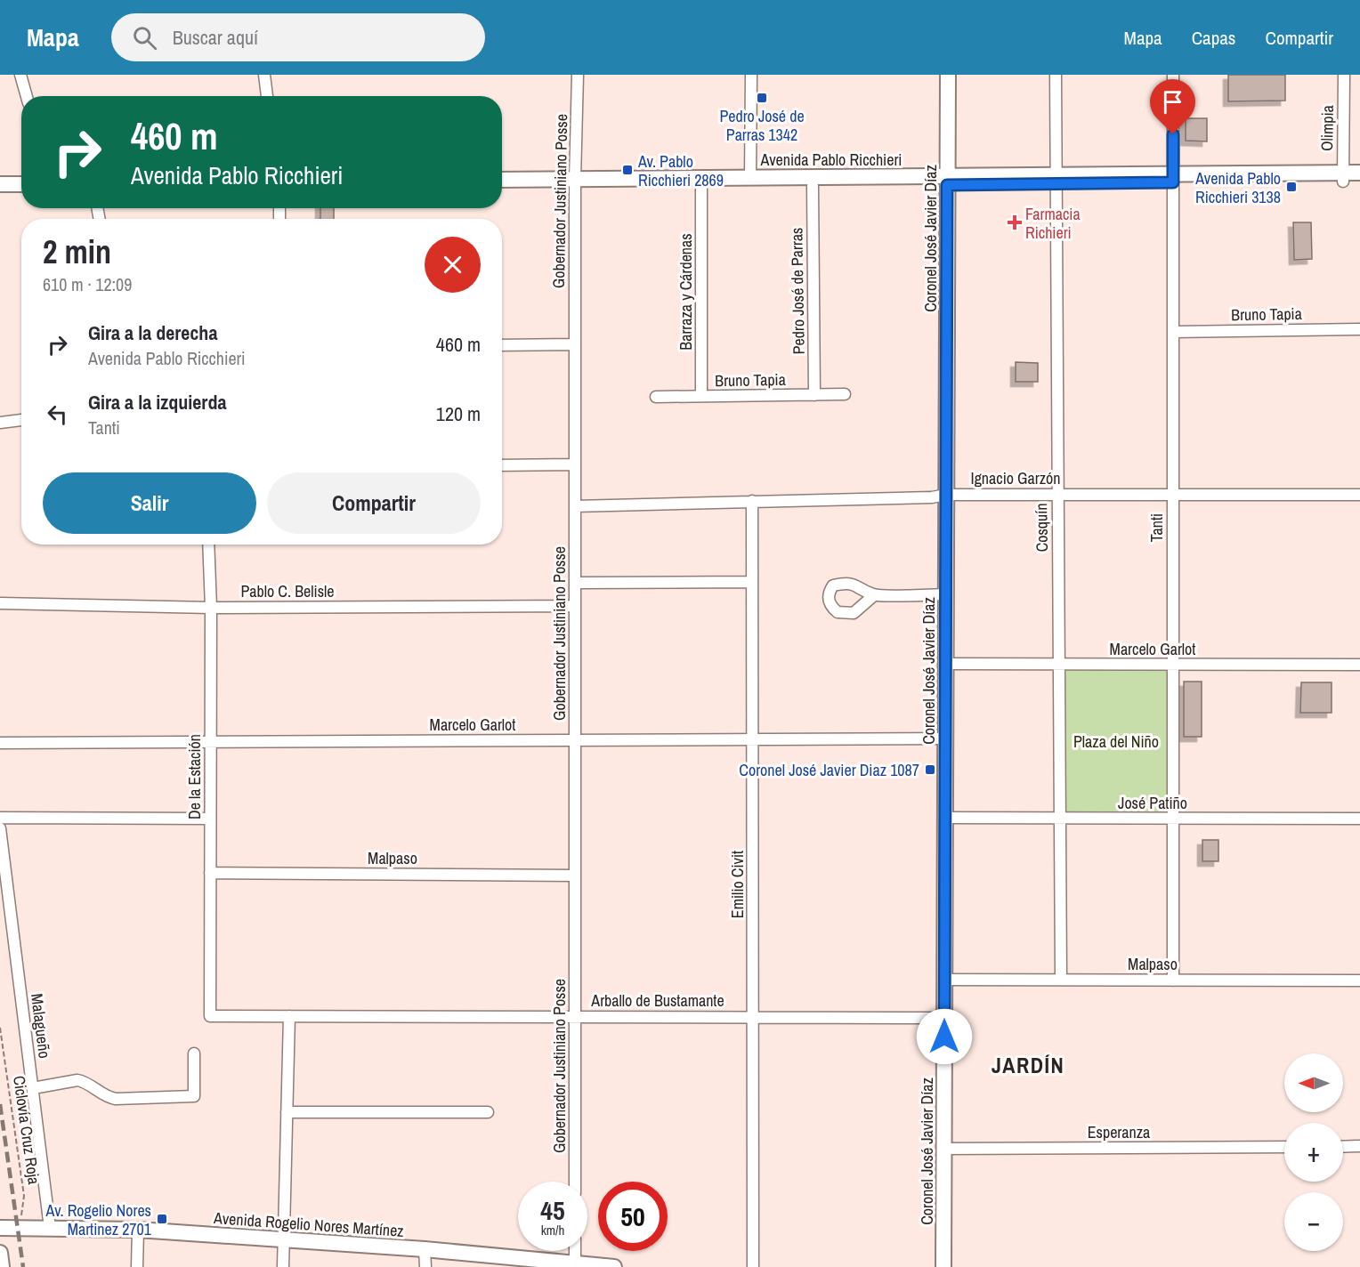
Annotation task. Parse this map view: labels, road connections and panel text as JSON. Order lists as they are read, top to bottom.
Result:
{
  "streets": {
    "main road": ["Avenida Pablo Ricchieri", "Coronel José Javier Díaz", "Avenida Rogelio Nores Martínez"],
    "street": [
      "Olimpia",
      "Gobernador Justiniano Posse",
      "Pedro José de Parras",
      "Barraza y Cárdenas",
      "Bruno Tapia",
      "Ignacio Garzón",
      "Cosquín",
      "Tanti",
      "Pablo C. Belisle",
      "Marcelo Garlot",
      "De la Estación",
      "José Patiño",
      "Malpaso",
      "Emilio Civit",
      "Arballo de Bustamante",
      "Malagueño",
      "Esperanza"
    ],
    "path": ["Ciclovía Cruz Roja"]
  },
  "crossings": [
    ["Olimpia", "Avenida Pablo Ricchieri"],
    ["Avenida Pablo Ricchieri", "Gobernador Justiniano Posse"],
    ["Avenida Pablo Ricchieri", "Coronel José Javier Díaz"],
    ["Avenida Pablo Ricchieri", "Pedro José de Parras"],
    ["Avenida Pablo Ricchieri", "Barraza y Cárdenas"],
    ["Avenida Pablo Ricchieri", "Cosquín"],
    ["Avenida Pablo Ricchieri", "Tanti"],
    ["Gobernador Justiniano Posse", "Ignacio Garzón"],
    ["Gobernador Justiniano Posse", "Pablo C. Belisle"],
    ["Gobernador Justiniano Posse", "Marcelo Garlot"],
    ["Gobernador Justiniano Posse", "Malpaso"],
    ["Gobernador Justiniano Posse", "Arballo de Bustamante"],
    ["Coronel José Javier Díaz", "Ignacio Garzón"],
    ["Coronel José Javier Díaz", "Marcelo Garlot"],
    ["Coronel José Javier Díaz", "José Patiño"],
    ["Coronel José Javier Díaz", "Malpaso"],
    ["Coronel José Javier Díaz", "Arballo de Bustamante"],
    ["Coronel José Javier Díaz", "Esperanza"],
    ["Pedro José de Parras", "Bruno Tapia"],
    ["Barraza y Cárdenas", "Bruno Tapia"],
    ["Bruno Tapia", "Tanti"],
    ["Ignacio Garzón", "Cosquín"],
    ["Ignacio Garzón", "Tanti"],
    ["Ignacio Garzón", "Emilio Civit"],
    ["Cosquín", "Marcelo Garlot"],
    ["Cosquín", "José Patiño"],
    ["Cosquín", "Malpaso"],
    ["Tanti", "Marcelo Garlot"],
    ["Tanti", "José Patiño"],
    ["Tanti", "Malpaso"],
    ["Pablo C. Belisle", "De la Estación"],
    ["Marcelo Garlot", "De la Estación"],
    ["Marcelo Garlot", "Emilio Civit"],
    ["De la Estación", "Malpaso"],
    ["De la Estación", "Arballo de Bustamante"],
    ["Emilio Civit", "Arballo de Bustamante"],
    ["Malagueño", "Avenida Rogelio Nores Martínez"],
    ["Ciclovía Cruz Roja", "Avenida Rogelio Nores Martínez"]
  ],
  "districts": ["JARDÍN"],
  "parks": ["Plaza del Niño"],
  "places": {
    "transit": [
      "Pedro José de Parras 1342",
      "Av. Pablo Ricchieri 2869",
      "Avenida Pablo Ricchieri 3138",
      "Coronel José Javier Diaz 1087",
      "Av. Rogelio Nores Martinez 2701"
    ],
    "health": ["Farmacia Richieri"]
  },
  "north": "left",
  "page": {
    "header": "Mapa",
    "search": "Buscar aquí",
    "nav": ["Mapa", "Capas", "Compartir"],
    "turn": ["460 m", "Avenida Pablo Ricchieri"],
    "heading": ["2 min", "610 m · 12:09"],
    "list": [
      {
        "name": "Gira a la derecha",
        "note": "Avenida Pablo Ricchieri",
        "value": "460 m"
      },
      {
        "name": "Gira a la izquierda",
        "note": "Tanti",
        "value": "120 m"
      }
    ],
    "buttons": ["Salir", "Compartir"],
    "map_buttons": ["+", "−"],
    "speed": "45 km/h",
    "limit": "50"
  }
}
